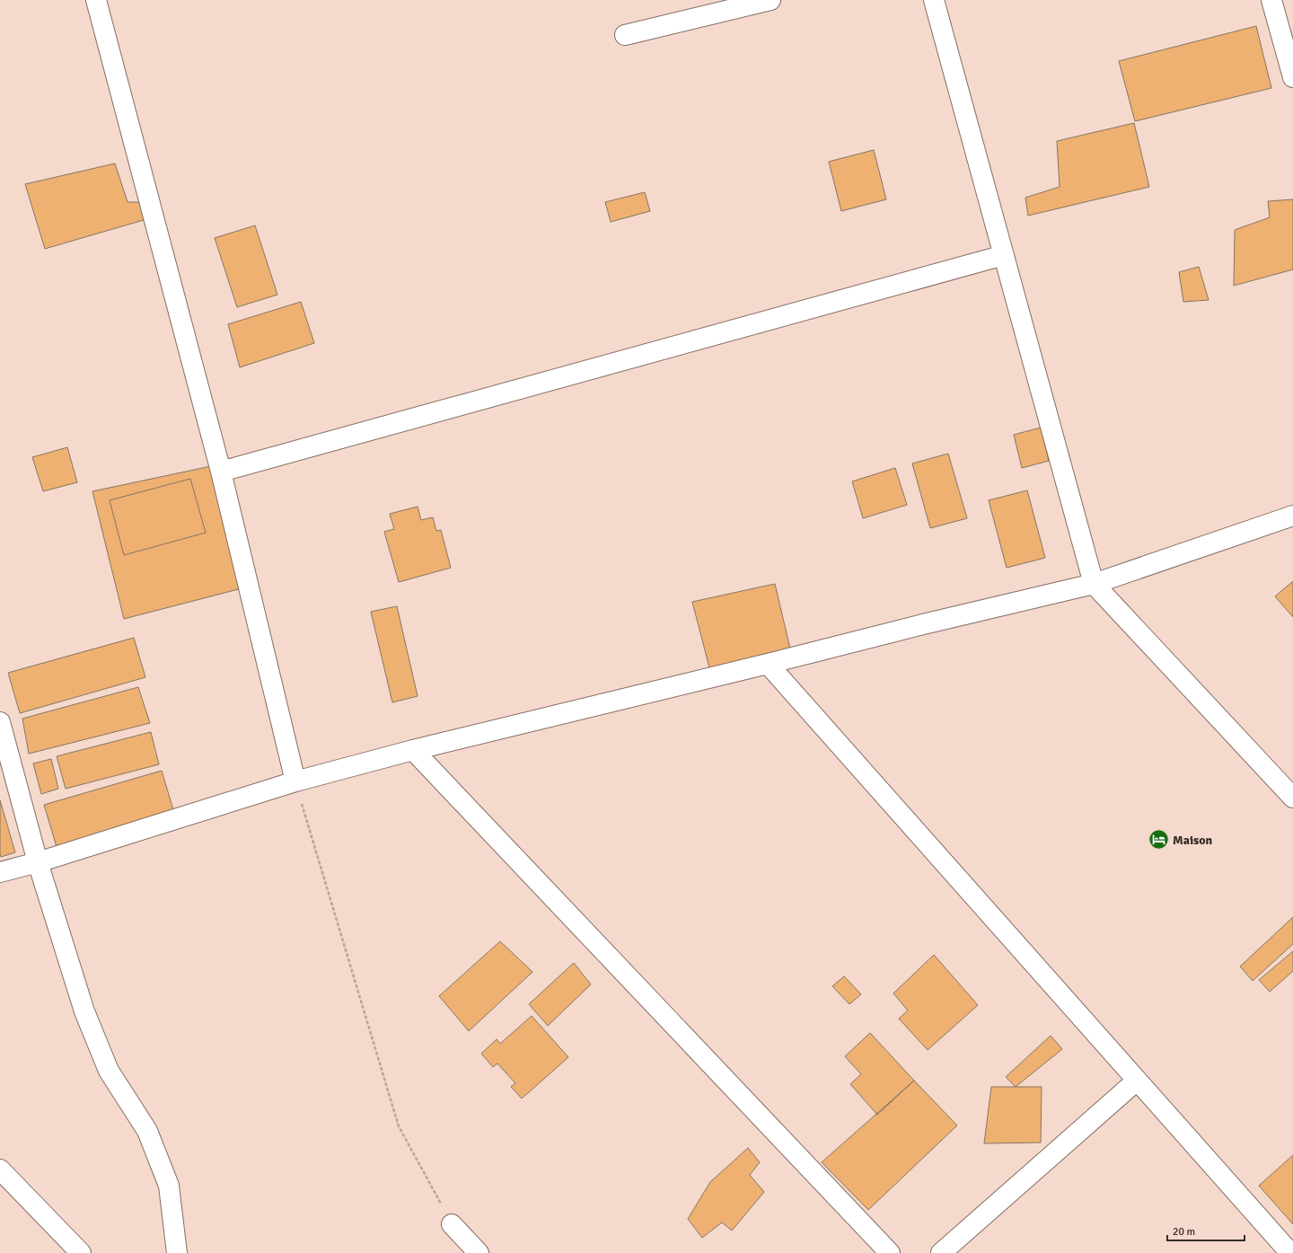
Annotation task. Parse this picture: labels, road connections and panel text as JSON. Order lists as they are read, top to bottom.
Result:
{
  "places": {
    "hotel": ["Maison"]
  },
  "scale_bar": "20 m"
}
